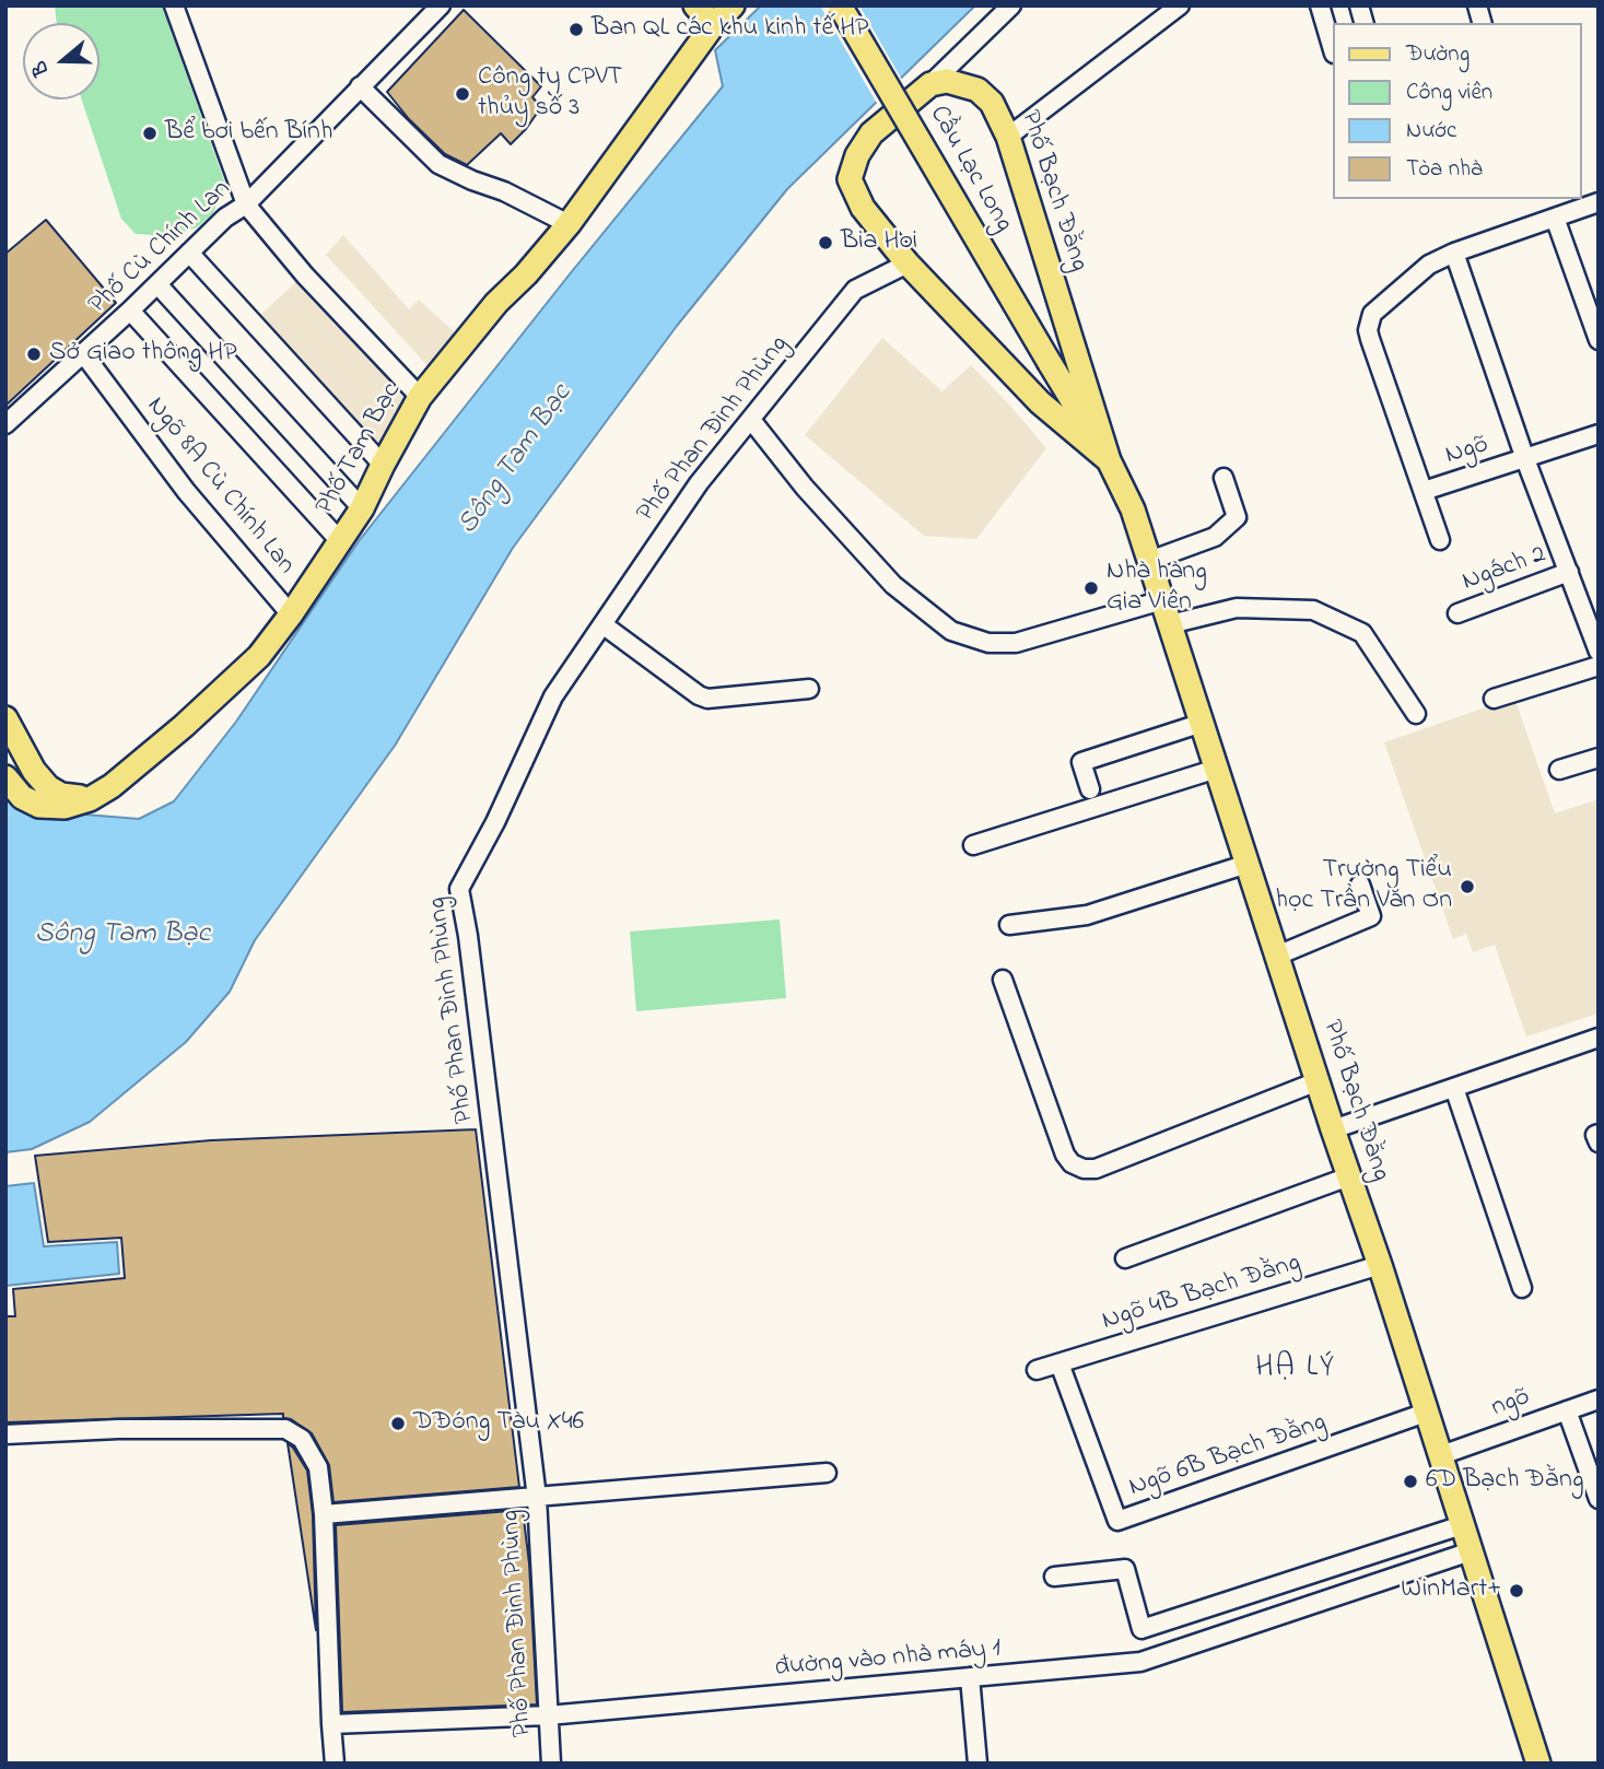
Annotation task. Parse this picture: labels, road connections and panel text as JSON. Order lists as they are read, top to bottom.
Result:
{
  "streets": {
    "main road": ["Cầu Lạc Long", "Phố Bạch Đằng", "Phố Tam Bạc"],
    "street": [
      "Phố Cù Chính Lan",
      "Phố Phan Đình Phùng",
      "Ngõ",
      "Ngõ 8A Cù Chính Lan",
      "Ngách 2",
      "Ngõ 4B Bạch Đằng",
      "ngõ",
      "Ngõ 6B Bạch Đằng",
      "đường vào nhà máy 1"
    ]
  },
  "crossings": [
    ["Cầu Lạc Long", "Phố Bạch Đằng"],
    ["Phố Bạch Đằng", "Phố Phan Đình Phùng"],
    ["Phố Bạch Đằng", "Ngõ 4B Bạch Đằng"],
    ["Phố Bạch Đằng", "ngõ"],
    ["Phố Bạch Đằng", "Ngõ 6B Bạch Đằng"],
    ["Phố Bạch Đằng", "đường vào nhà máy 1"],
    ["Phố Cù Chính Lan", "Ngõ 8A Cù Chính Lan"],
    ["Phố Phan Đình Phùng", "đường vào nhà máy 1"],
    ["Phố Tam Bạc", "Ngõ 8A Cù Chính Lan"],
    ["Ngõ", "Ngách 2"],
    ["Ngõ 4B Bạch Đằng", "Ngõ 6B Bạch Đằng"]
  ],
  "districts": ["HẠ LÝ"],
  "water": ["Sông Tam Bạc"],
  "places": [
    "Ban QL các khu kinh tế HP",
    "Công ty CPVT thủy số 3",
    "Bể bơi bến Bính",
    "Bia Hoi",
    "Sở Giao thông HP",
    "Nhà hàng Gia Viên",
    "Trường Tiểu học Trần Văn Ơn",
    "DĐóng Tàu X46",
    "6D Bạch Đằng",
    "WinMart+"
  ],
  "legend": [
    "Đường",
    "Công viên",
    "Nước",
    "Tòa nhà"
  ],
  "north": "left"
}
